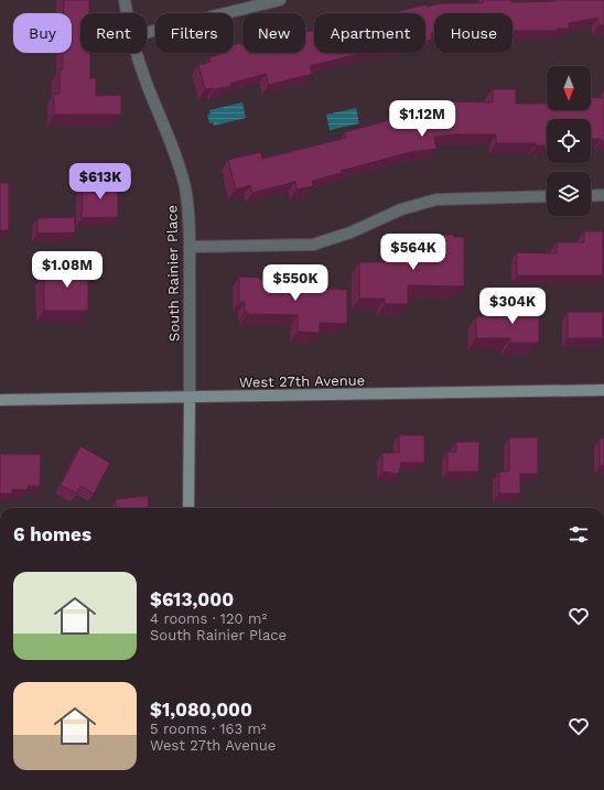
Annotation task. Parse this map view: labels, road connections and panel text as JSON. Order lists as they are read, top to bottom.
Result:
{
  "streets": {
    "main road": ["West 27th Avenue"],
    "street": ["South Rainier Place"]
  },
  "crossings": [
    ["South Rainier Place", "West 27th Avenue"]
  ],
  "north": "bottom",
  "page": {
    "chip": [
      "Buy",
      "Rent",
      "Filters",
      "New",
      "Apartment",
      "House"
    ],
    "price": [
      "$1.12M",
      "$613K",
      "$564K",
      "$1.08M",
      "$550K",
      "$304K"
    ],
    "heading": "6 homes",
    "list": [
      {
        "name": "$613,000",
        "note": "4 rooms · 120 m² · South Rainier Place"
      },
      {
        "name": "$1,080,000",
        "note": "5 rooms · 163 m² · West 27th Avenue"
      }
    ]
  }
}
